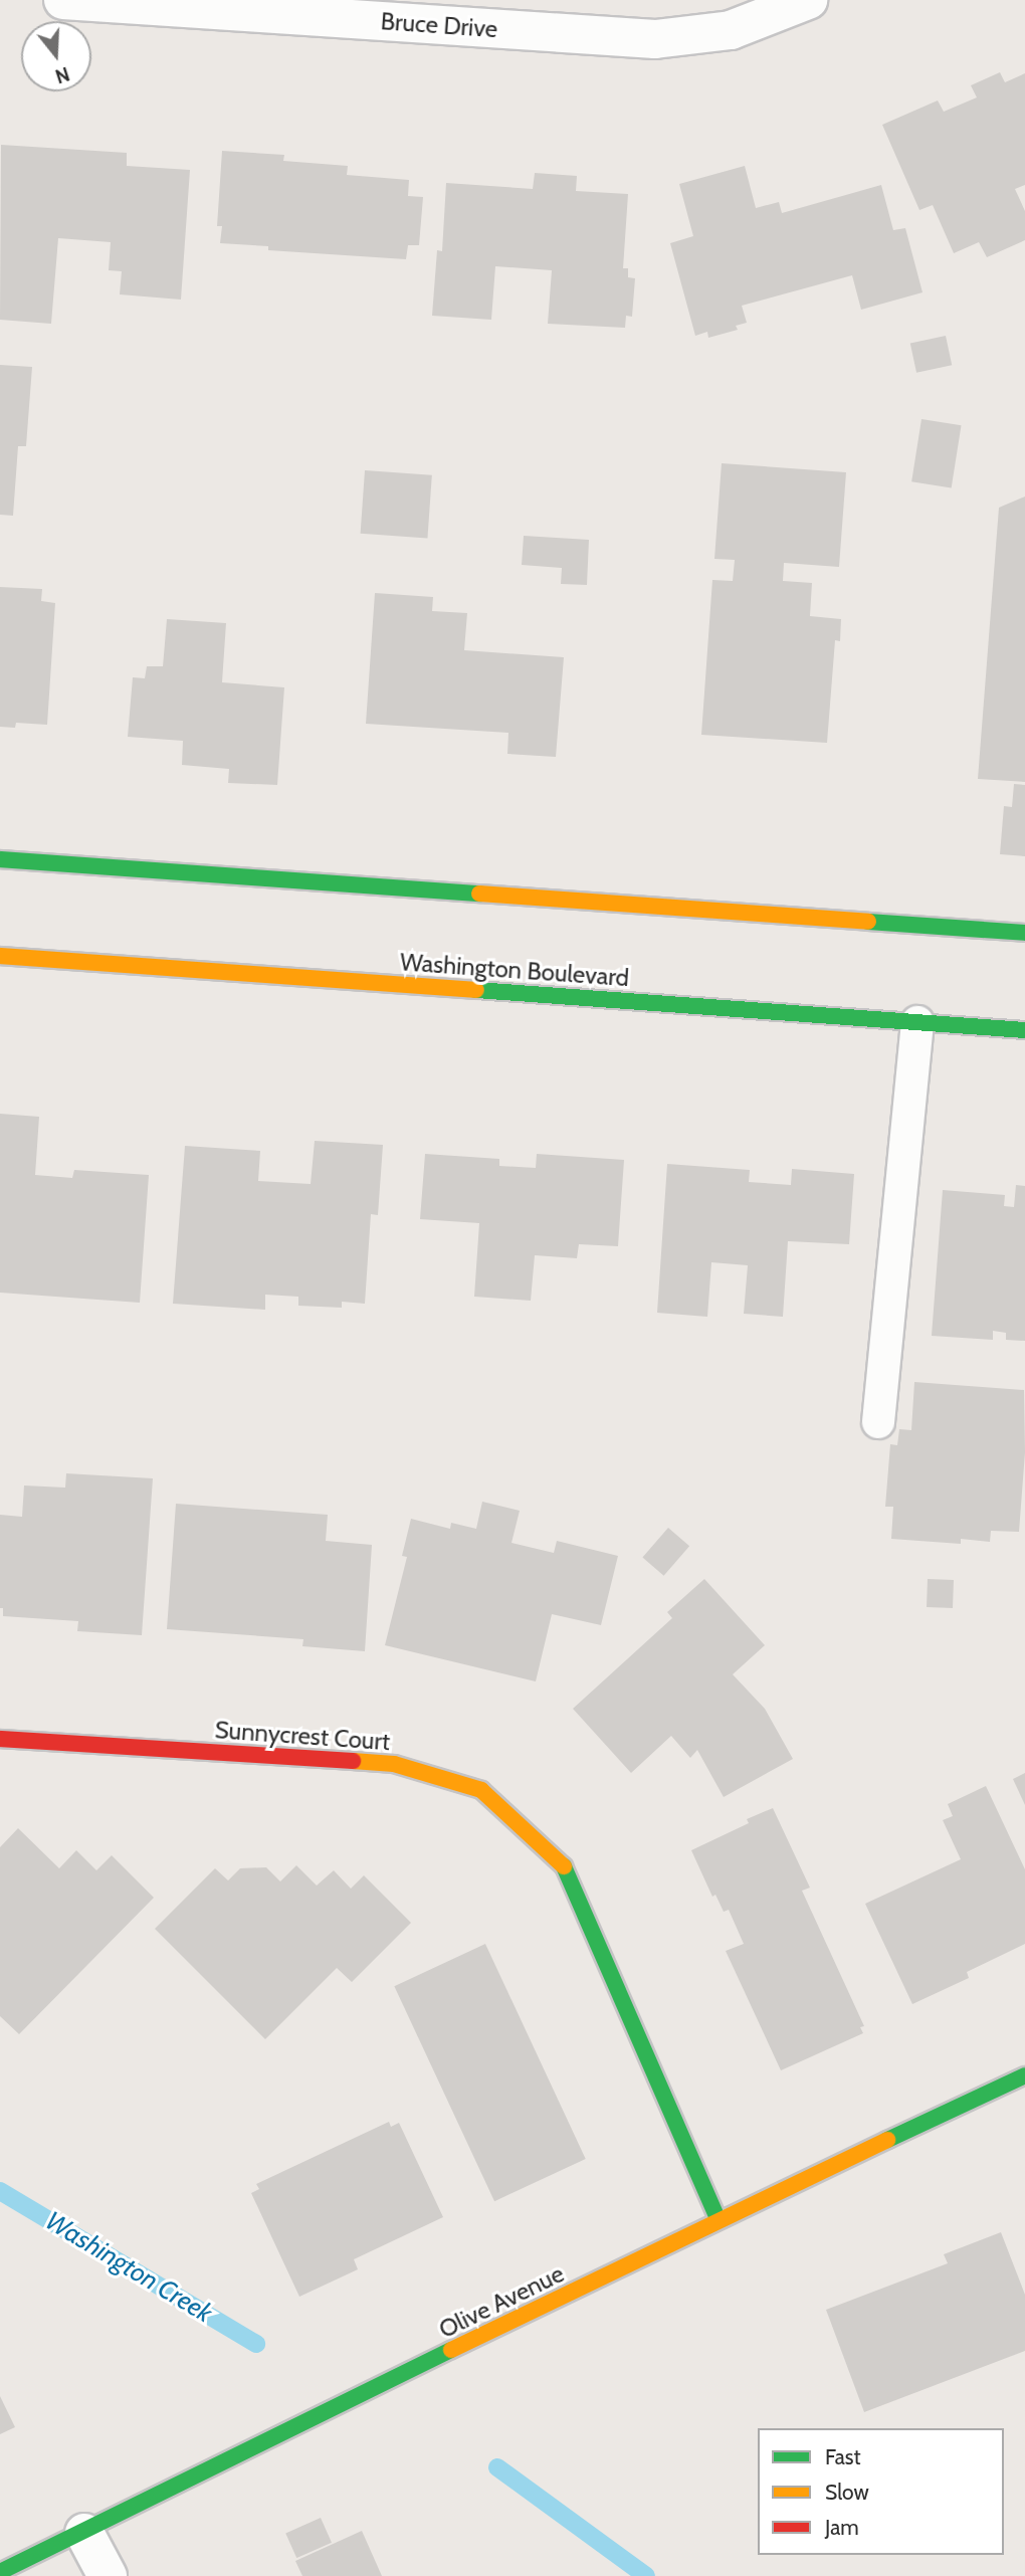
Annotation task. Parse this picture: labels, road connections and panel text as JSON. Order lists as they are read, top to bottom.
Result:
{
  "streets": {
    "street": [
      "Bruce Drive",
      "Washington Boulevard",
      "Sunnycrest Court",
      "Olive Avenue"
    ]
  },
  "crossings": [
    ["Sunnycrest Court", "Olive Avenue"]
  ],
  "water": ["Washington Creek"],
  "legend": ["Fast", "Slow", "Jam"],
  "north": "bottom"
}
